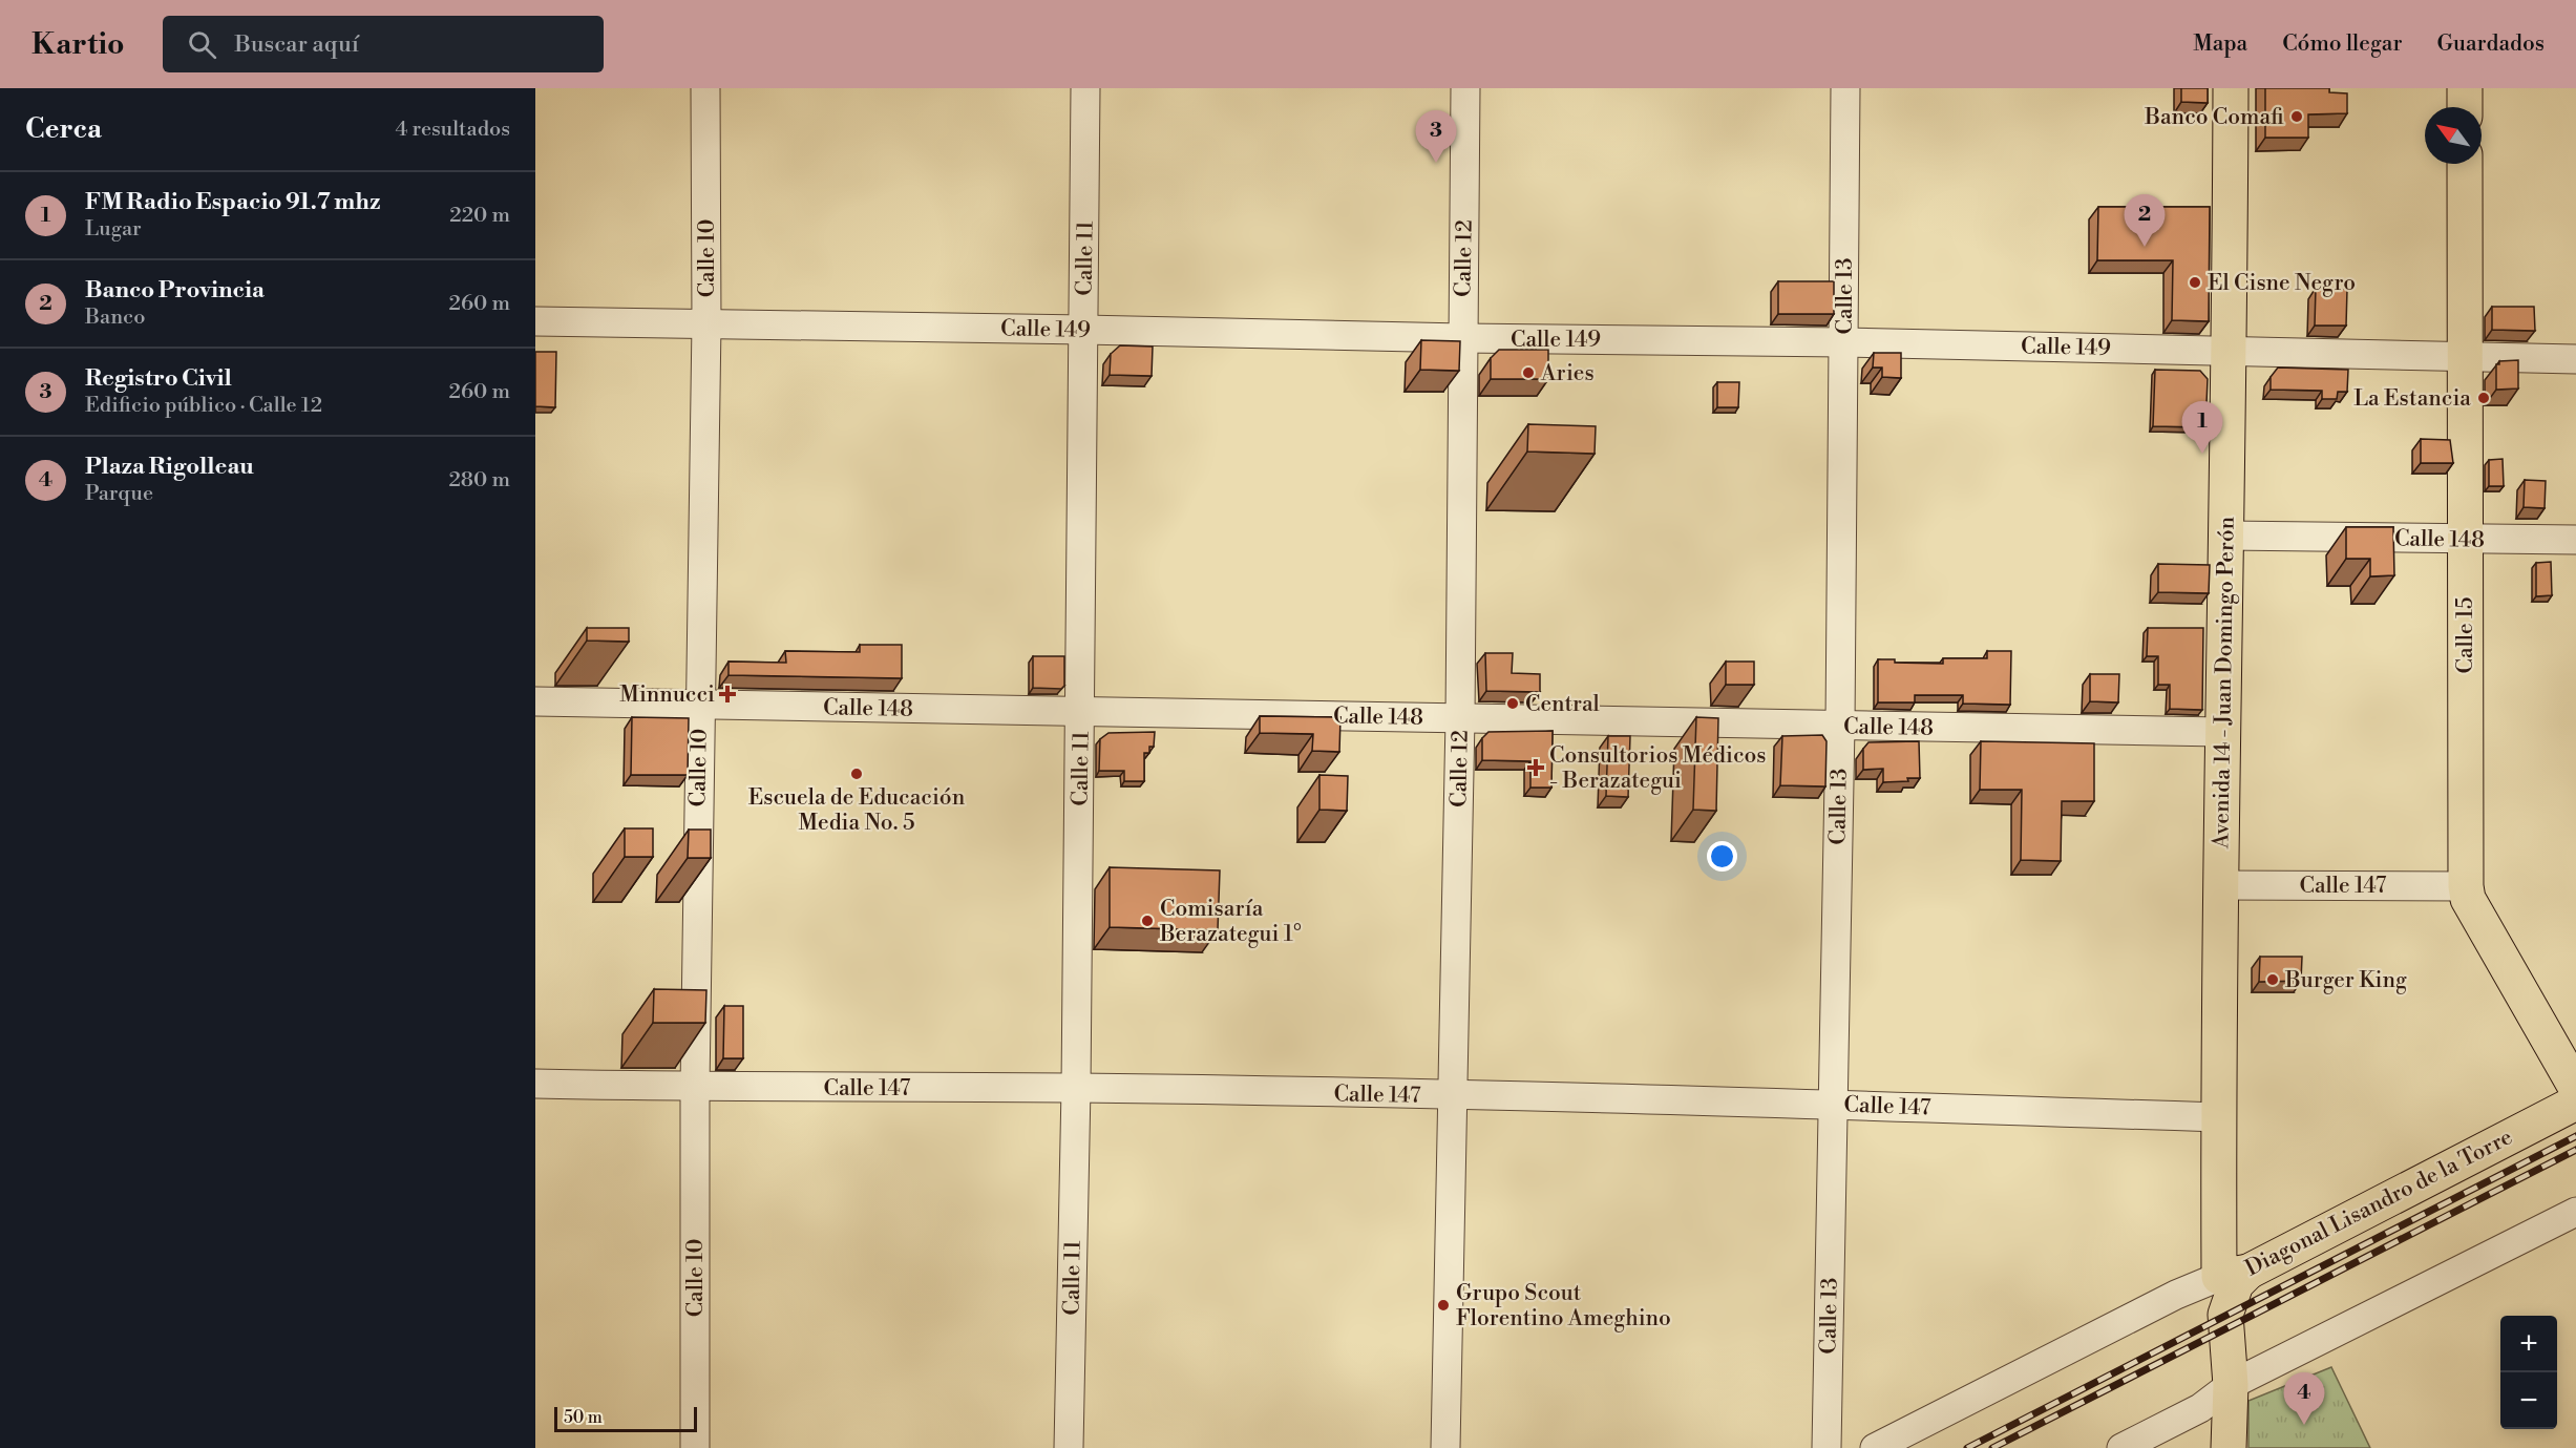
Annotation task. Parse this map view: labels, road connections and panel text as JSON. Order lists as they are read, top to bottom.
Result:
{
  "streets": {
    "main road": ["Calle 15", "Avenida 14 - Juan Domingo Perón", "Diagonal Lisandro de la Torre"],
    "street": [
      "Calle 10",
      "Calle 11",
      "Calle 12",
      "Calle 13",
      "Calle 149",
      "Calle 148",
      "Calle 147"
    ]
  },
  "crossings": [
    ["Calle 10", "Calle 149"],
    ["Calle 10", "Calle 148"],
    ["Calle 10", "Calle 147"],
    ["Calle 11", "Calle 149"],
    ["Calle 11", "Calle 148"],
    ["Calle 11", "Calle 147"],
    ["Calle 12", "Calle 149"],
    ["Calle 12", "Calle 148"],
    ["Calle 12", "Calle 147"],
    ["Calle 13", "Calle 149"],
    ["Calle 13", "Calle 148"],
    ["Calle 13", "Calle 147"],
    ["Calle 149", "Calle 15"],
    ["Calle 149", "Avenida 14 - Juan Domingo Perón"],
    ["Calle 148", "Calle 15"],
    ["Calle 148", "Avenida 14 - Juan Domingo Perón"],
    ["Calle 15", "Calle 147"],
    ["Avenida 14 - Juan Domingo Perón", "Calle 147"],
    ["Avenida 14 - Juan Domingo Perón", "Diagonal Lisandro de la Torre"]
  ],
  "places": {
    "other": [
      "Banco Comafi",
      "El Cisne Negro",
      "Aries",
      "La Estancia",
      "Central",
      "Escuela de Educación Media No. 5",
      "Comisaría Berazategui 1°",
      "Burger King",
      "Grupo Scout Florentino Ameghino"
    ],
    "health": ["Minnucci", "Consultorios Médicos - Berazategui"]
  },
  "scale_bar": "50 m",
  "north": "top left",
  "page": {
    "header": "Kartio",
    "search": "Buscar aquí",
    "nav": ["Mapa", "Cómo llegar", "Guardados"],
    "heading": ["Cerca", "4 resultados"],
    "pins": [
      "3",
      "2",
      "1",
      "4"
    ],
    "list": [
      {
        "mark": "1",
        "name": "FM Radio Espacio 91.7 mhz",
        "note": "Lugar",
        "value": "220 m"
      },
      {
        "mark": "2",
        "name": "Banco Provincia",
        "note": "Banco",
        "value": "260 m"
      },
      {
        "mark": "3",
        "name": "Registro Civil",
        "note": "Edificio público · Calle 12",
        "value": "260 m"
      },
      {
        "mark": "4",
        "name": "Plaza Rigolleau",
        "note": "Parque",
        "value": "280 m"
      }
    ],
    "map_buttons": ["+", "−"],
    "scale": "50 m"
  }
}
